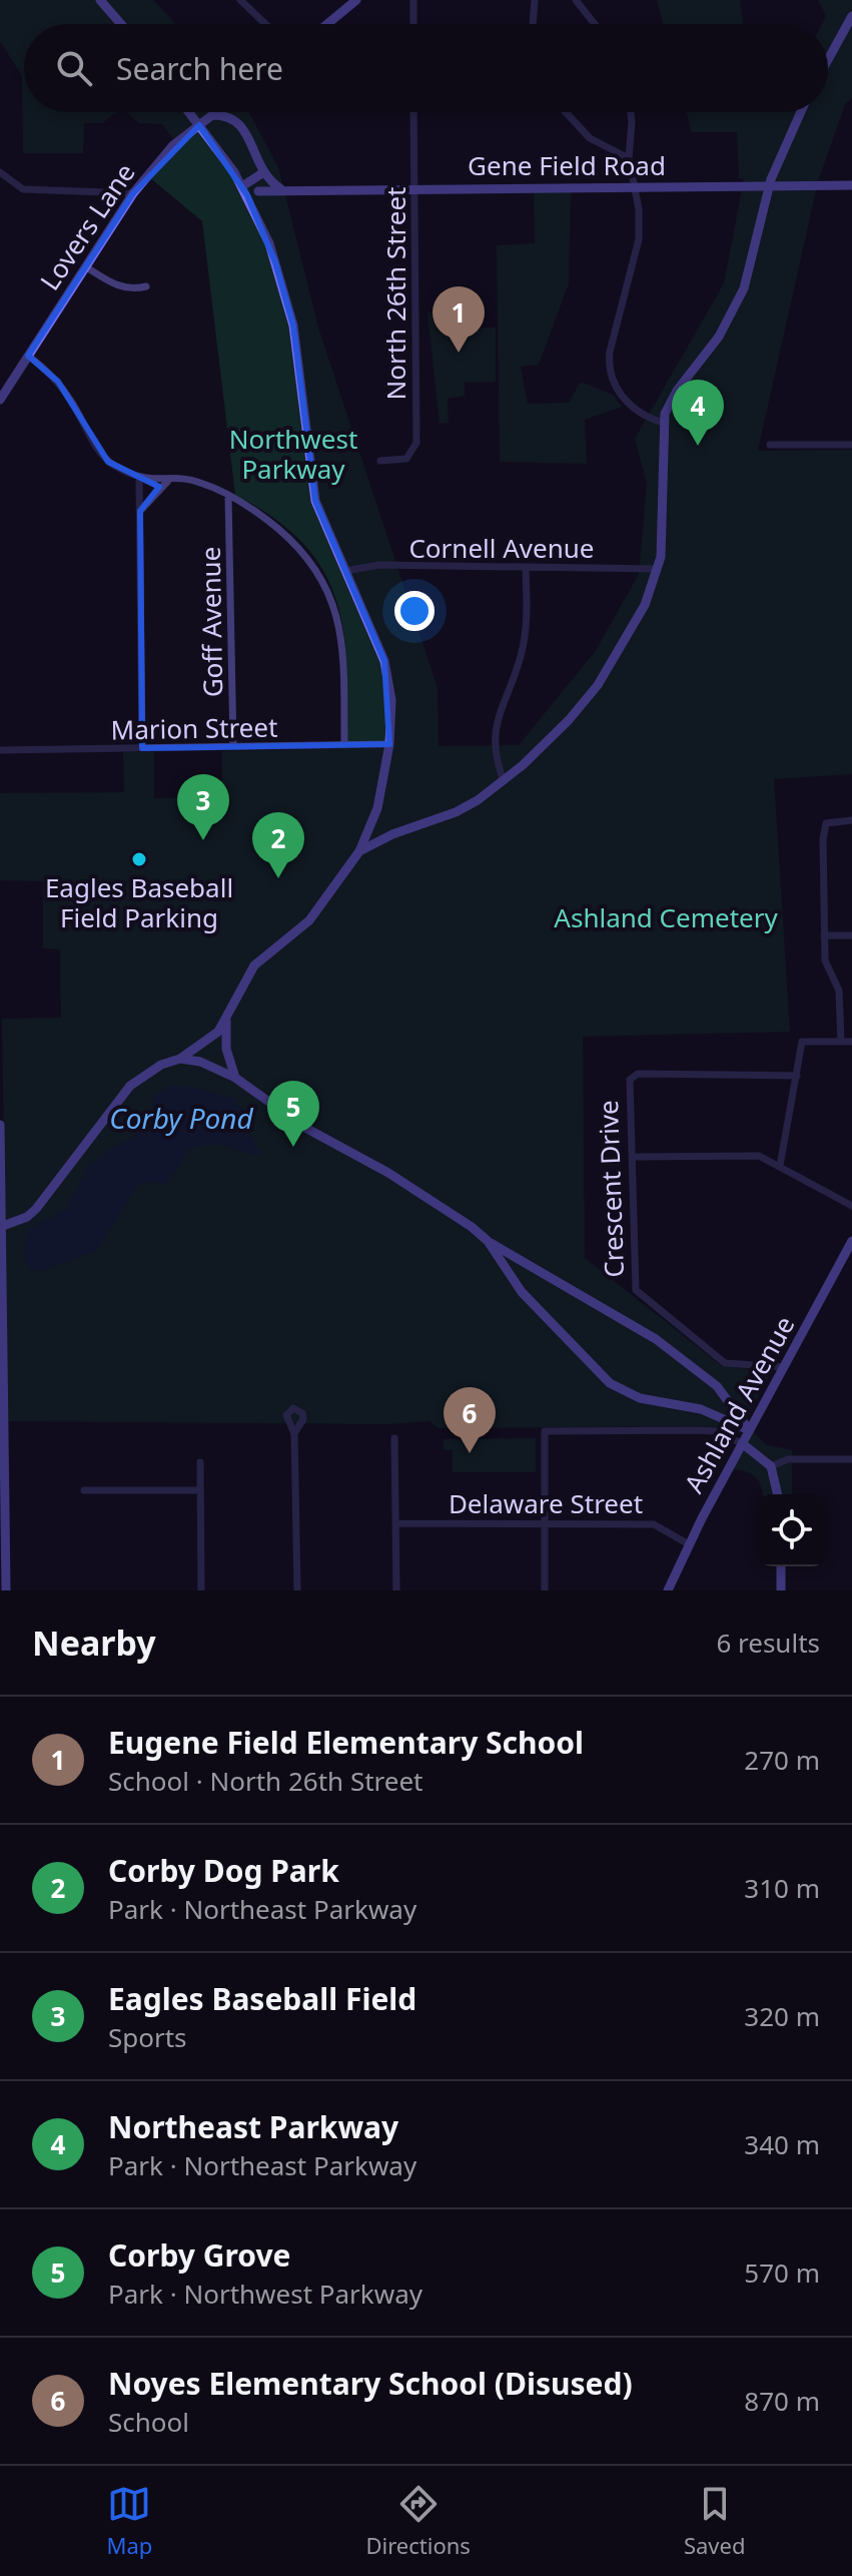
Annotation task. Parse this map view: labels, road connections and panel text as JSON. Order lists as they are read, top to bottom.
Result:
{
  "streets": {
    "street": [
      "Gene Field Road",
      "Lovers Lane",
      "North 26th Street",
      "Cornell Avenue",
      "Goff Avenue",
      "Marion Street",
      "Crescent Drive",
      "Ashland Avenue",
      "Delaware Street"
    ]
  },
  "crossings": [
    ["Gene Field Road", "North 26th Street"],
    ["Goff Avenue", "Marion Street"],
    ["Crescent Drive", "Ashland Avenue"],
    ["Ashland Avenue", "Delaware Street"]
  ],
  "water": ["Corby Pond"],
  "parks": ["Northwest Parkway", "Ashland Cemetery"],
  "places": ["Eagles Baseball Field Parking"],
  "page": {
    "search": "Search here",
    "pins": [
      "1",
      "4",
      "3",
      "2",
      "5",
      "6"
    ],
    "heading": ["Nearby", "6 results"],
    "list": [
      {
        "mark": "1",
        "name": "Eugene Field Elementary School",
        "note": "School · North 26th Street",
        "value": "270 m"
      },
      {
        "mark": "2",
        "name": "Corby Dog Park",
        "note": "Park · Northeast Parkway",
        "value": "310 m"
      },
      {
        "mark": "3",
        "name": "Eagles Baseball Field",
        "note": "Sports",
        "value": "320 m"
      },
      {
        "mark": "4",
        "name": "Northeast Parkway",
        "note": "Park · Northeast Parkway",
        "value": "340 m"
      },
      {
        "mark": "5",
        "name": "Corby Grove",
        "note": "Park · Northwest Parkway",
        "value": "570 m"
      },
      {
        "mark": "6",
        "name": "Noyes Elementary School (Disused)",
        "note": "School",
        "value": "870 m"
      }
    ],
    "nav": ["Map", "Directions", "Saved"]
  }
}
